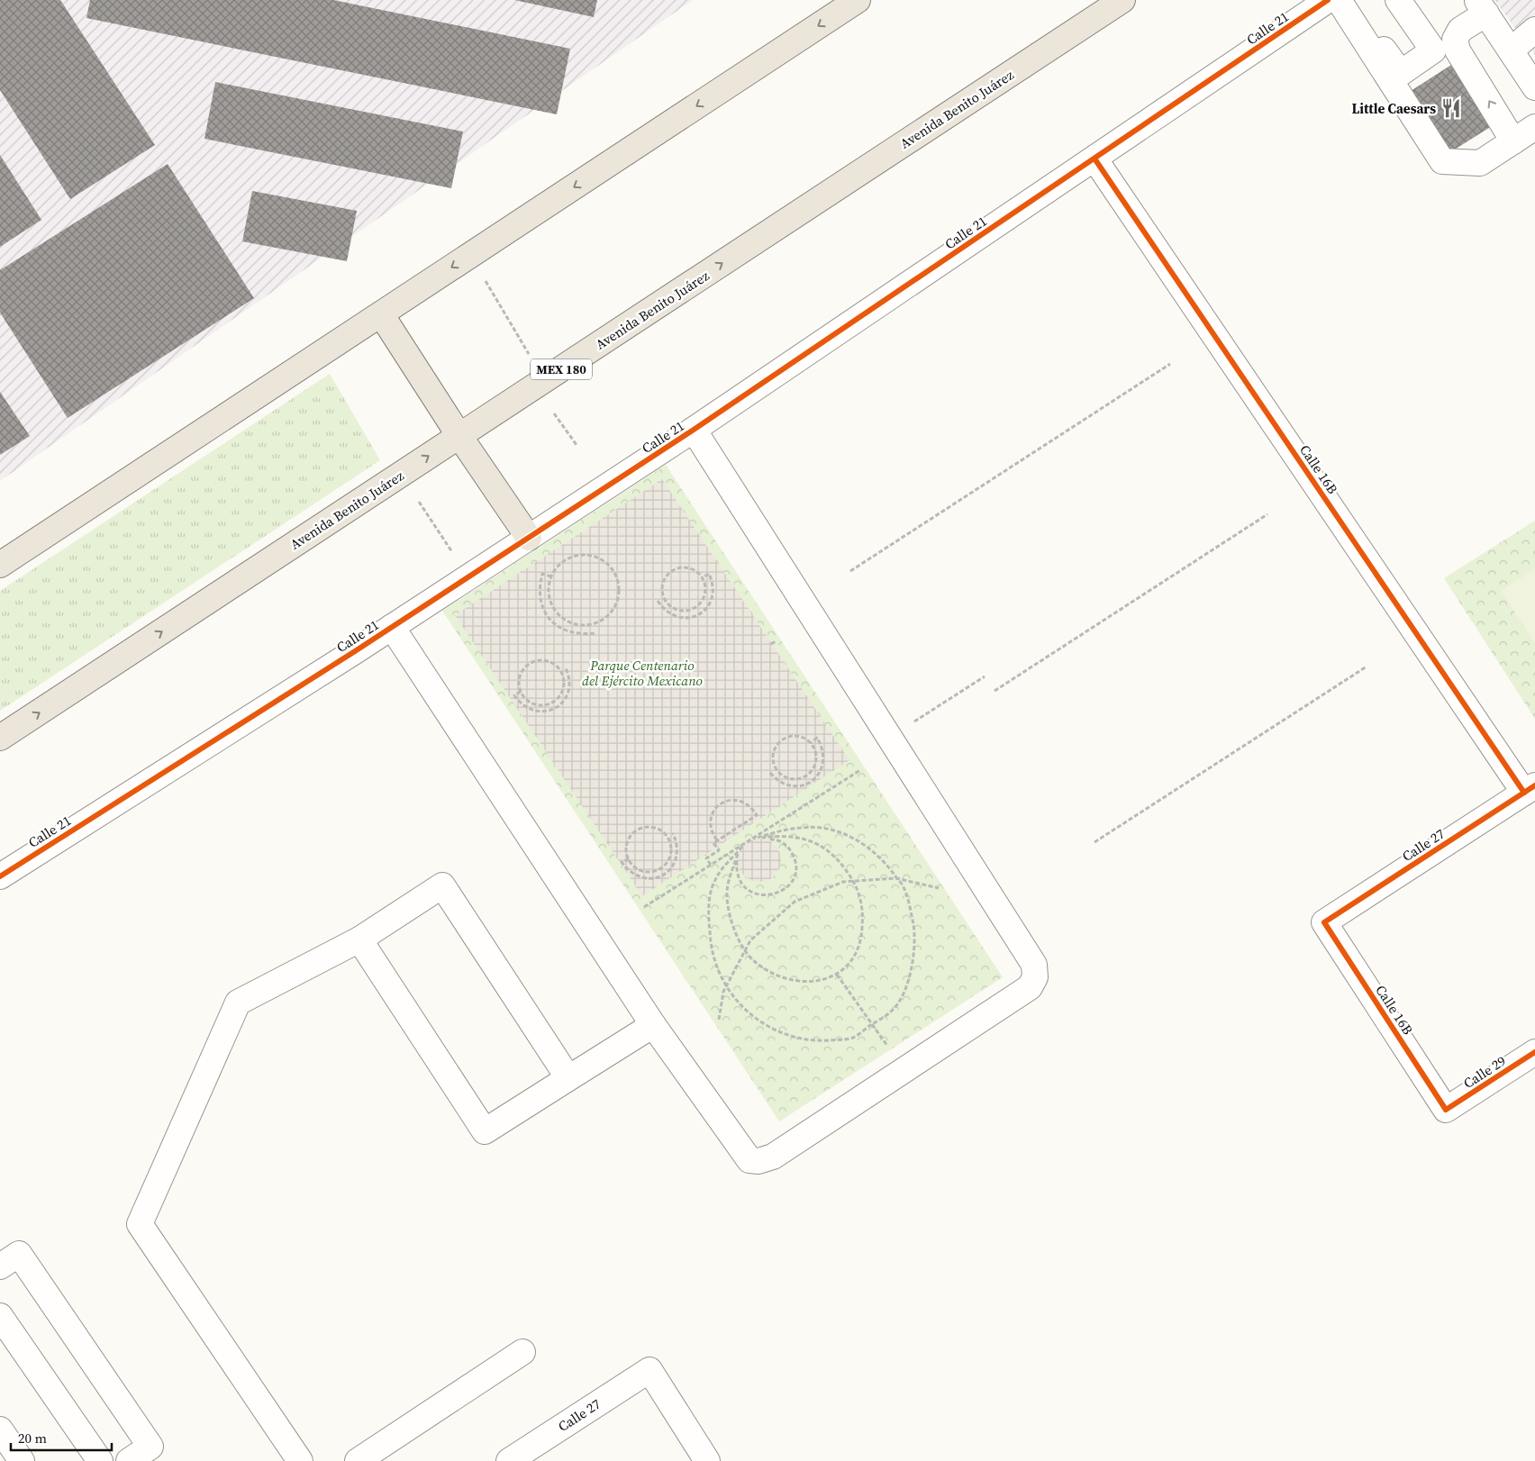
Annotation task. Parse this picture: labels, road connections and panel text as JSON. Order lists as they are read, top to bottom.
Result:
{
  "streets": {
    "main road": ["Avenida Benito Juárez", "MEX 180"],
    "street": [
      "Calle 21",
      "Calle 16B",
      "Calle 27",
      "Calle 29"
    ]
  },
  "crossings": [
    ["Calle 21", "Calle 16B"],
    ["Calle 16B", "Calle 27"],
    ["Calle 16B", "Calle 29"]
  ],
  "parks": ["Parque Centenario del Ejército Mexicano"],
  "places": {
    "restaurant": ["Little Caesars"]
  },
  "scale_bar": "20 m"
}
